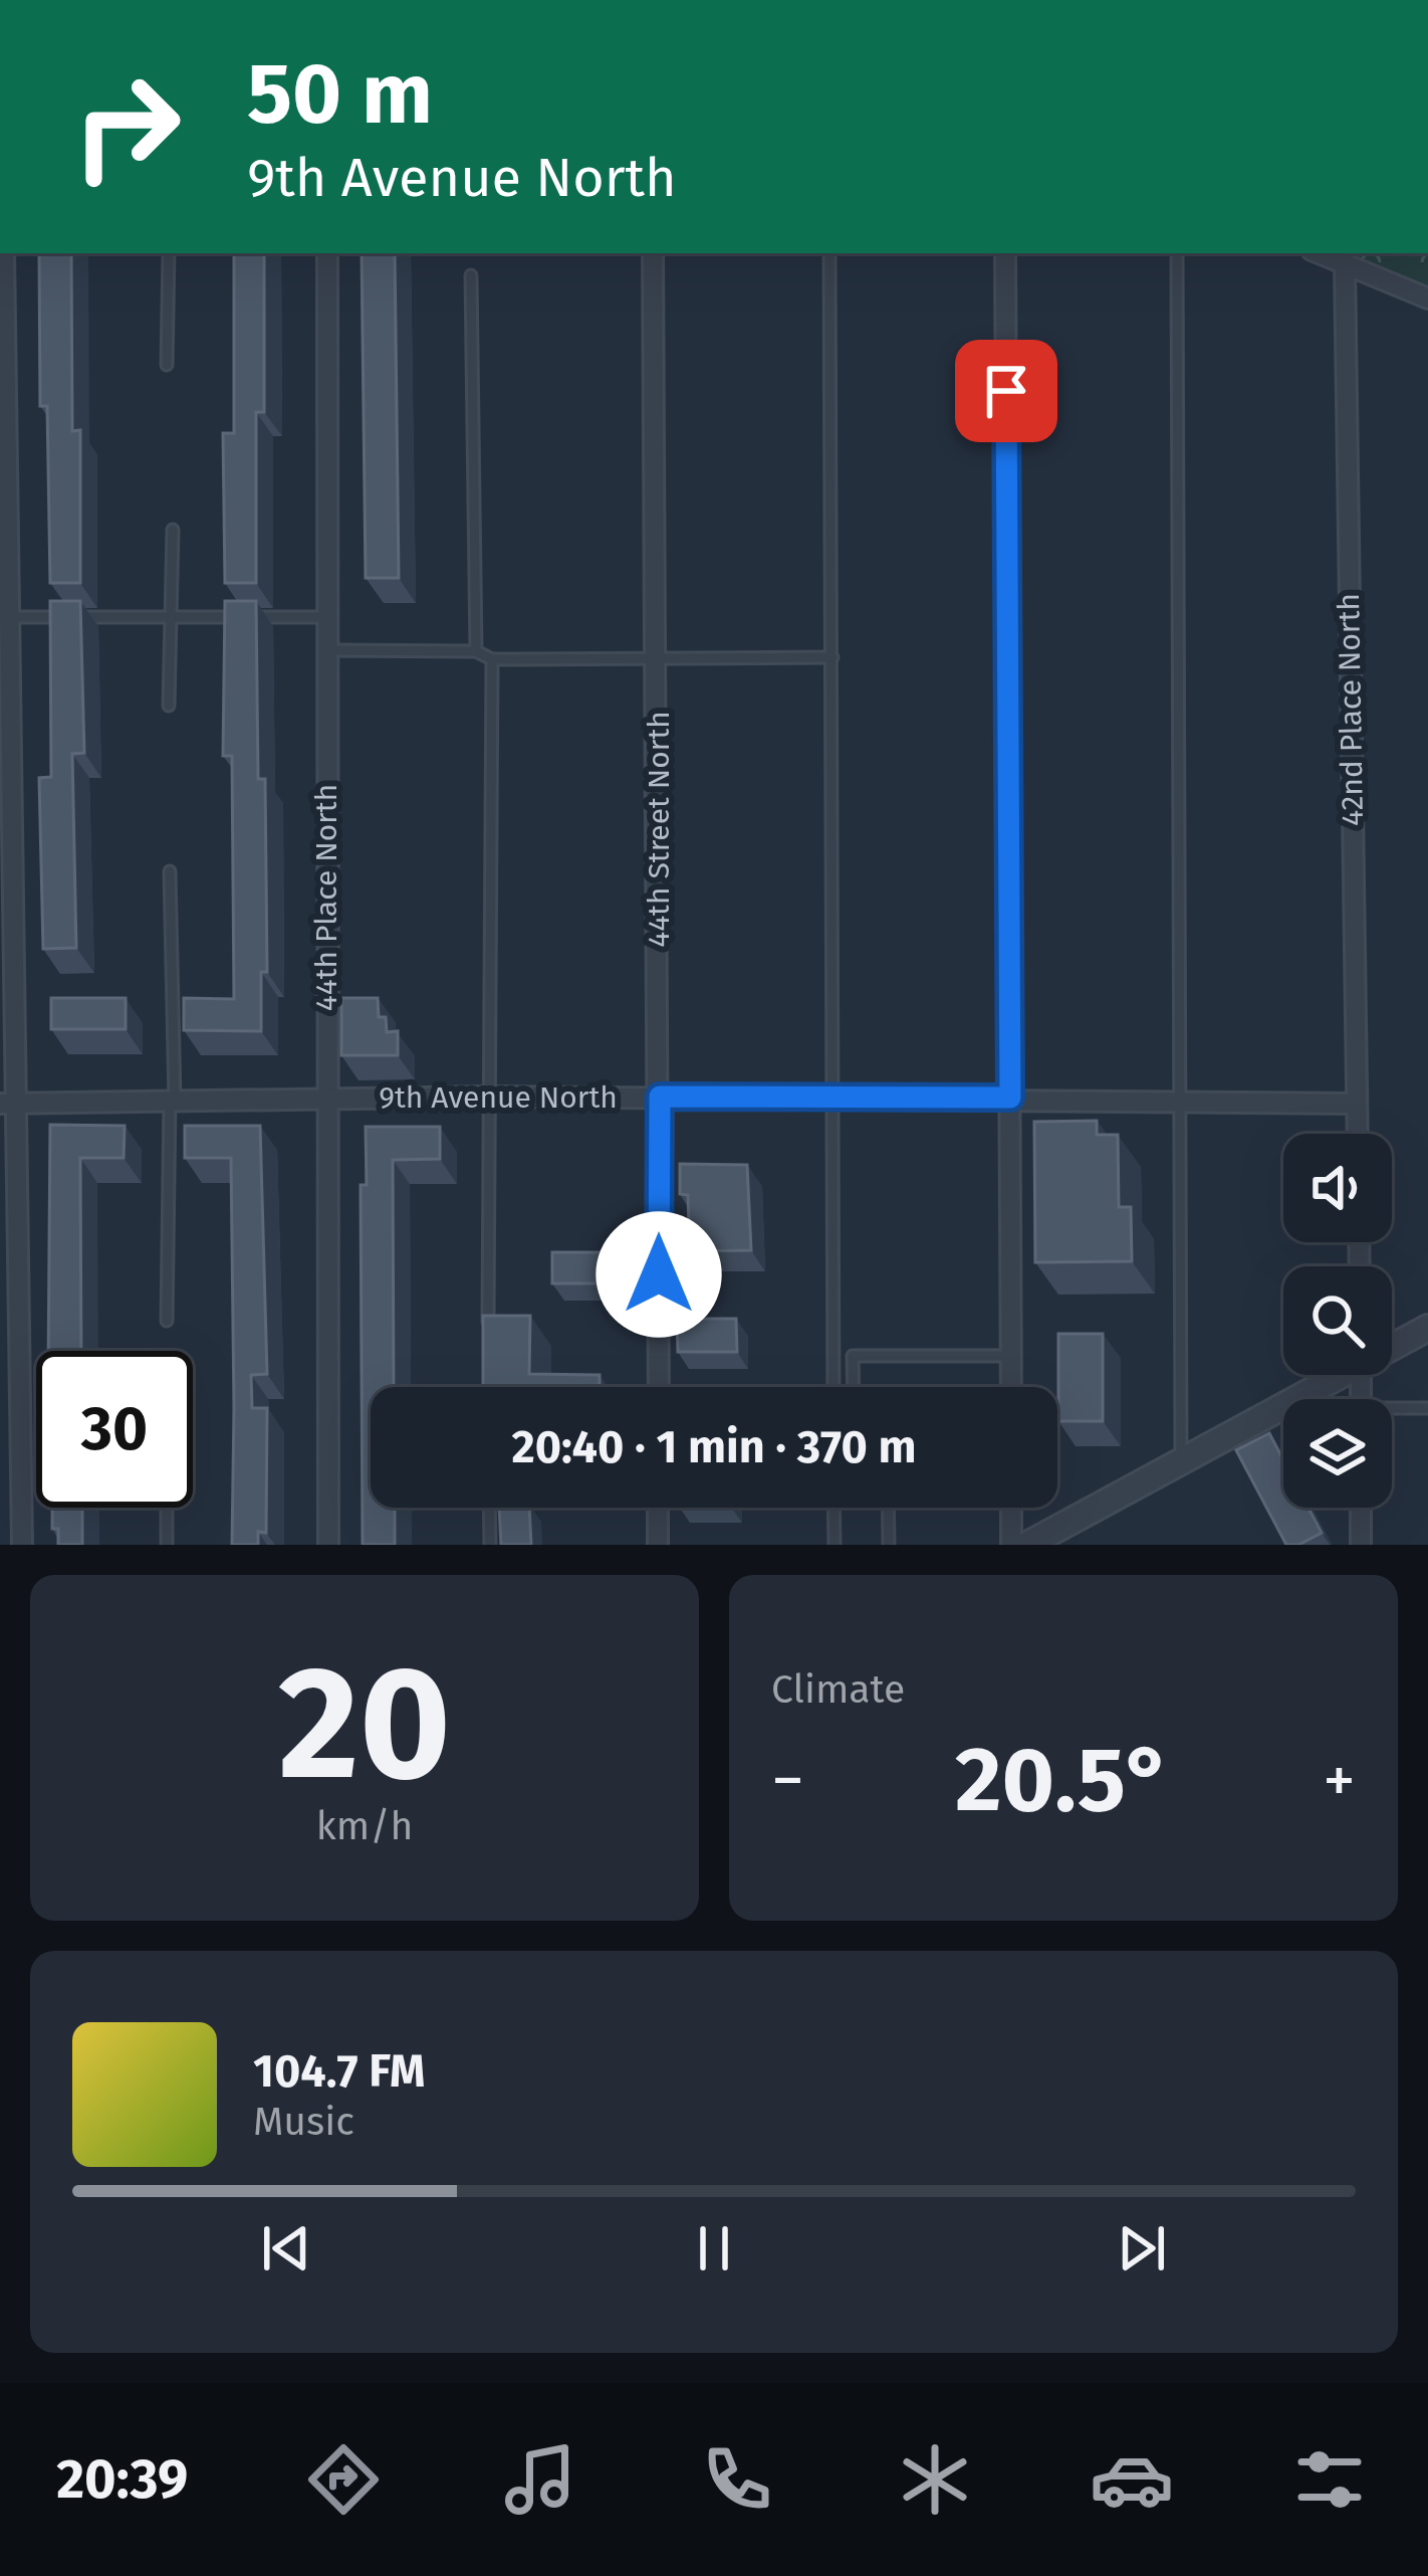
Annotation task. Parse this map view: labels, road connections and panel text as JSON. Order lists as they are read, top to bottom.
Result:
{
  "streets": {
    "street": [
      "42nd Place North",
      "44th Street North",
      "44th Place North",
      "9th Avenue North"
    ]
  },
  "crossings": [
    ["42nd Place North", "9th Avenue North"],
    ["44th Street North", "9th Avenue North"],
    ["44th Place North", "9th Avenue North"]
  ],
  "page": {
    "turn": ["50 m", "9th Avenue North"],
    "limit": "30",
    "trip": "20:40 · 1 min · 370 m",
    "tile": [
      ["20", "km/h"],
      "Climate"
    ],
    "heat": ["−", "20.5°", "+"],
    "song": ["104.7 FM", "Music"],
    "tabs": "20:39"
  }
}
